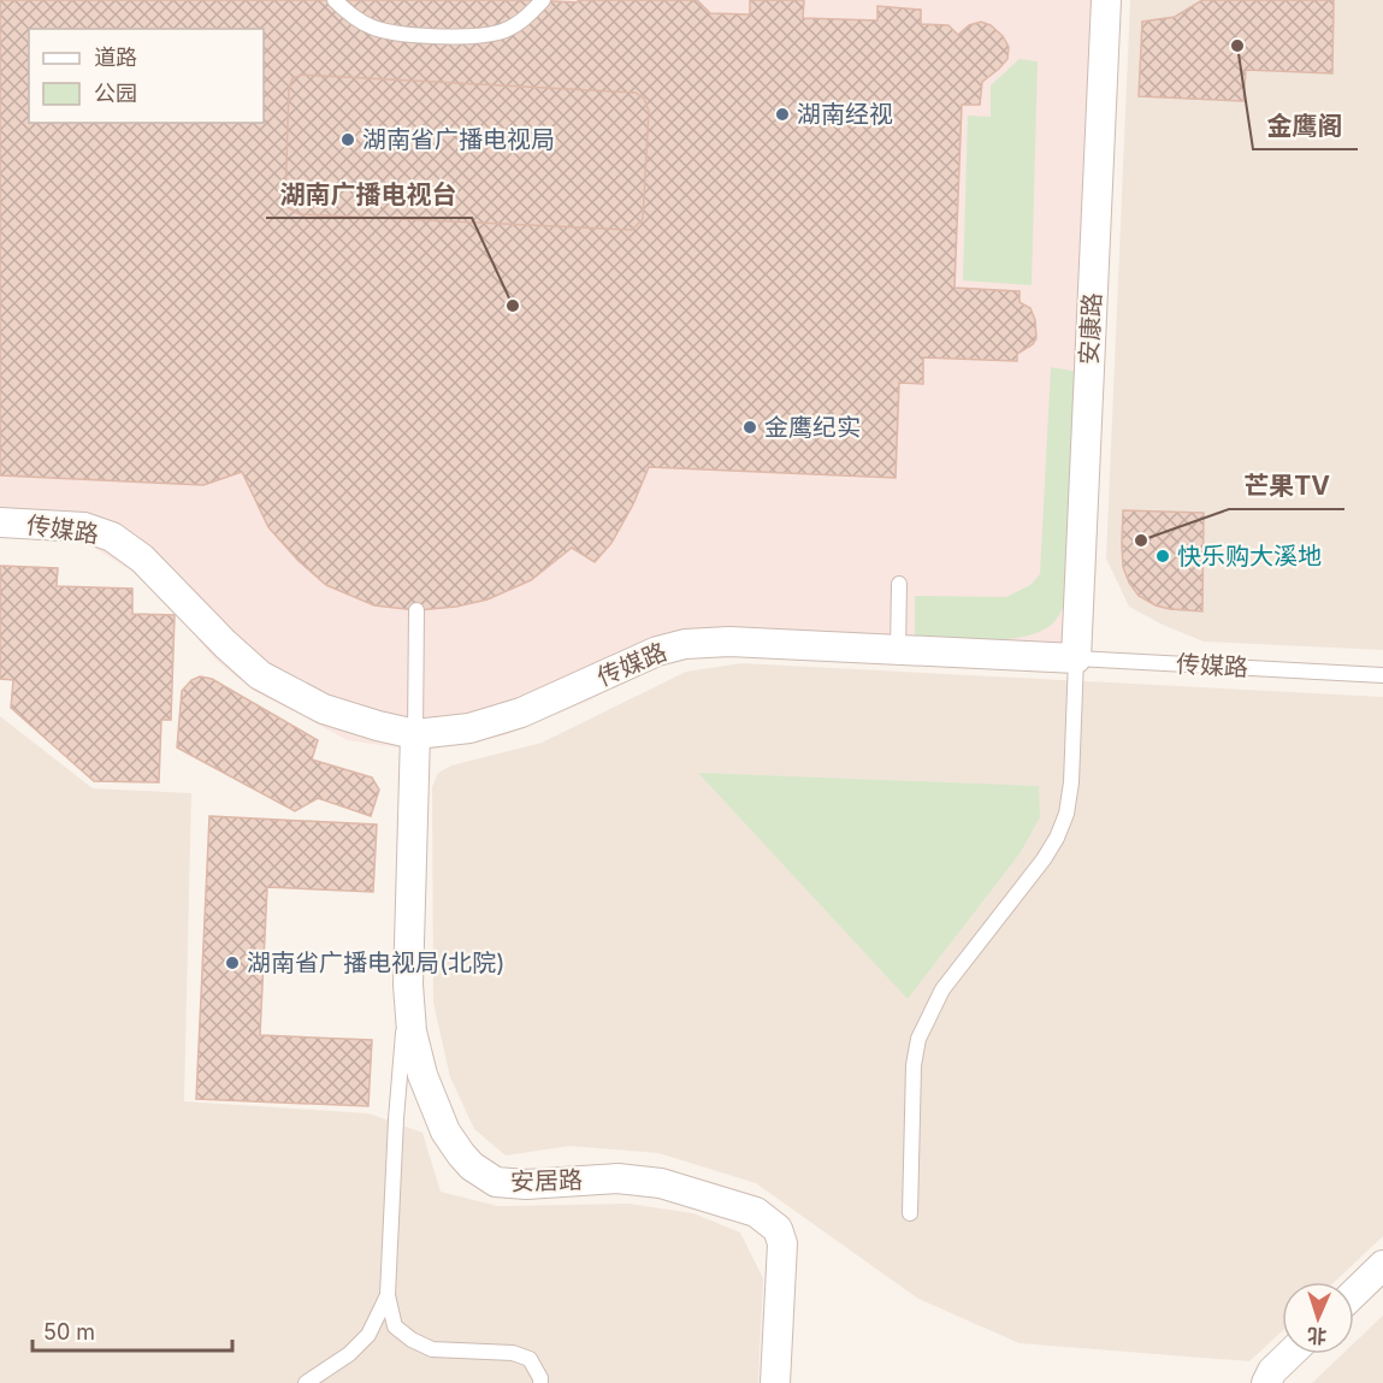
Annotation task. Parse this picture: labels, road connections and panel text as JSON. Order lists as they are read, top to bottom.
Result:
{
  "streets": {
    "street": ["安康路", "传媒路", "安居路"]
  },
  "crossings": [
    ["安康路", "传媒路"],
    ["传媒路", "安居路"]
  ],
  "places": [
    "金鹰阁",
    "湖南经视",
    "湖南省广播电视局",
    "湖南广播电视台",
    "金鹰纪实",
    "芒果TV",
    "快乐购大溪地",
    "湖南省广播电视局(北院)"
  ],
  "legend": ["道路", "公园"],
  "scale_bar": "50 m",
  "north": "bottom"
}
